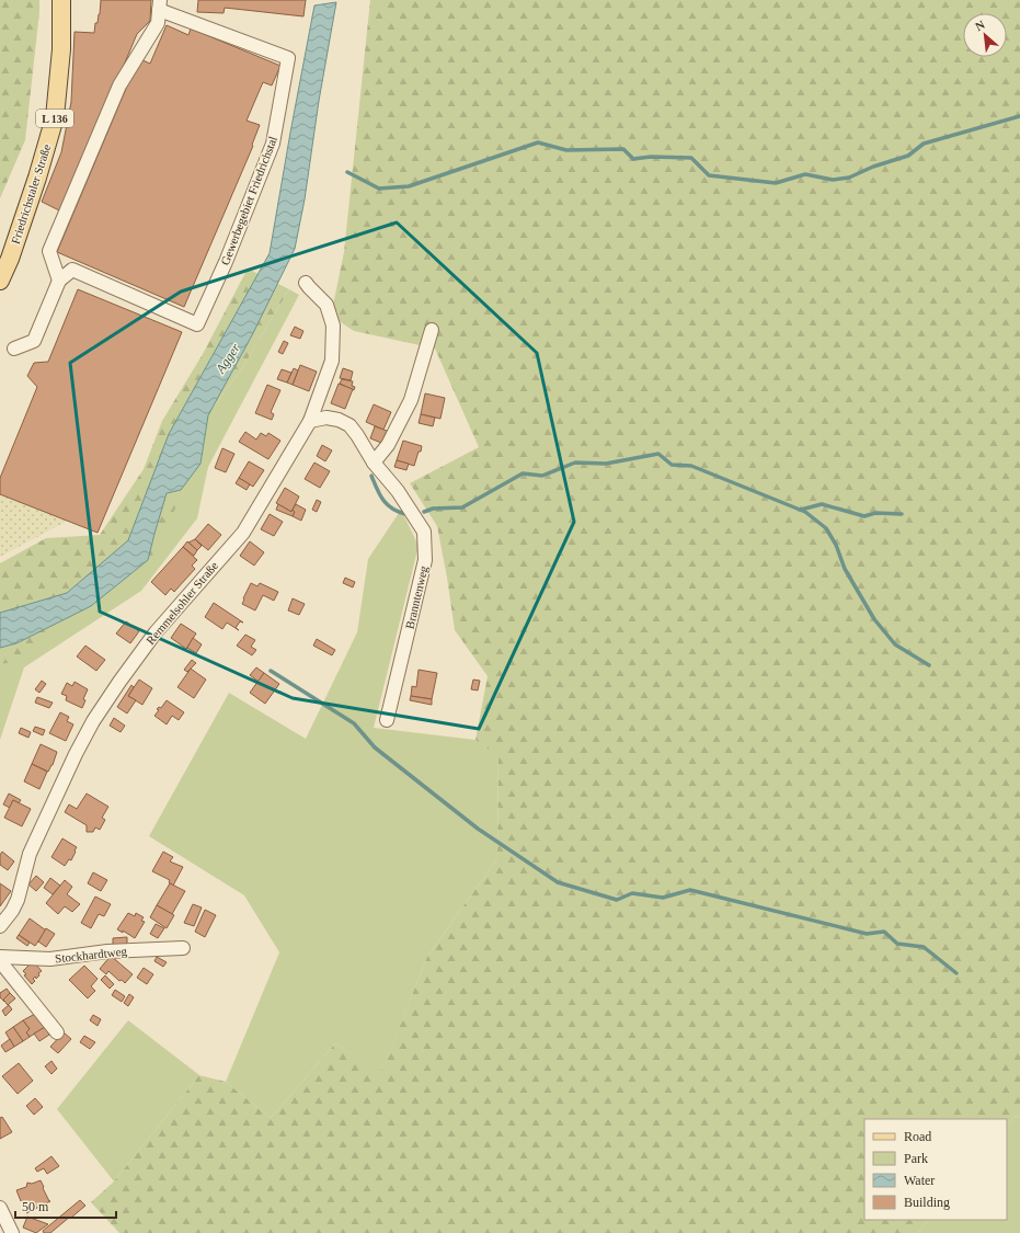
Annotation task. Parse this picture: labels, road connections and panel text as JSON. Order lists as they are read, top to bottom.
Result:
{
  "streets": {
    "main road": ["L 136", "Friedrichstaler Straße"],
    "street": [
      "Gewerbegebiet Friedrichstal",
      "Branntenweg",
      "Remmelsohler Straße",
      "Stockhardtweg"
    ]
  },
  "crossings": [
    ["Branntenweg", "Remmelsohler Straße"]
  ],
  "water": ["Agger"],
  "legend": [
    "Road",
    "Park",
    "Water",
    "Building"
  ],
  "scale_bar": "50 m",
  "north": "top left"
}
